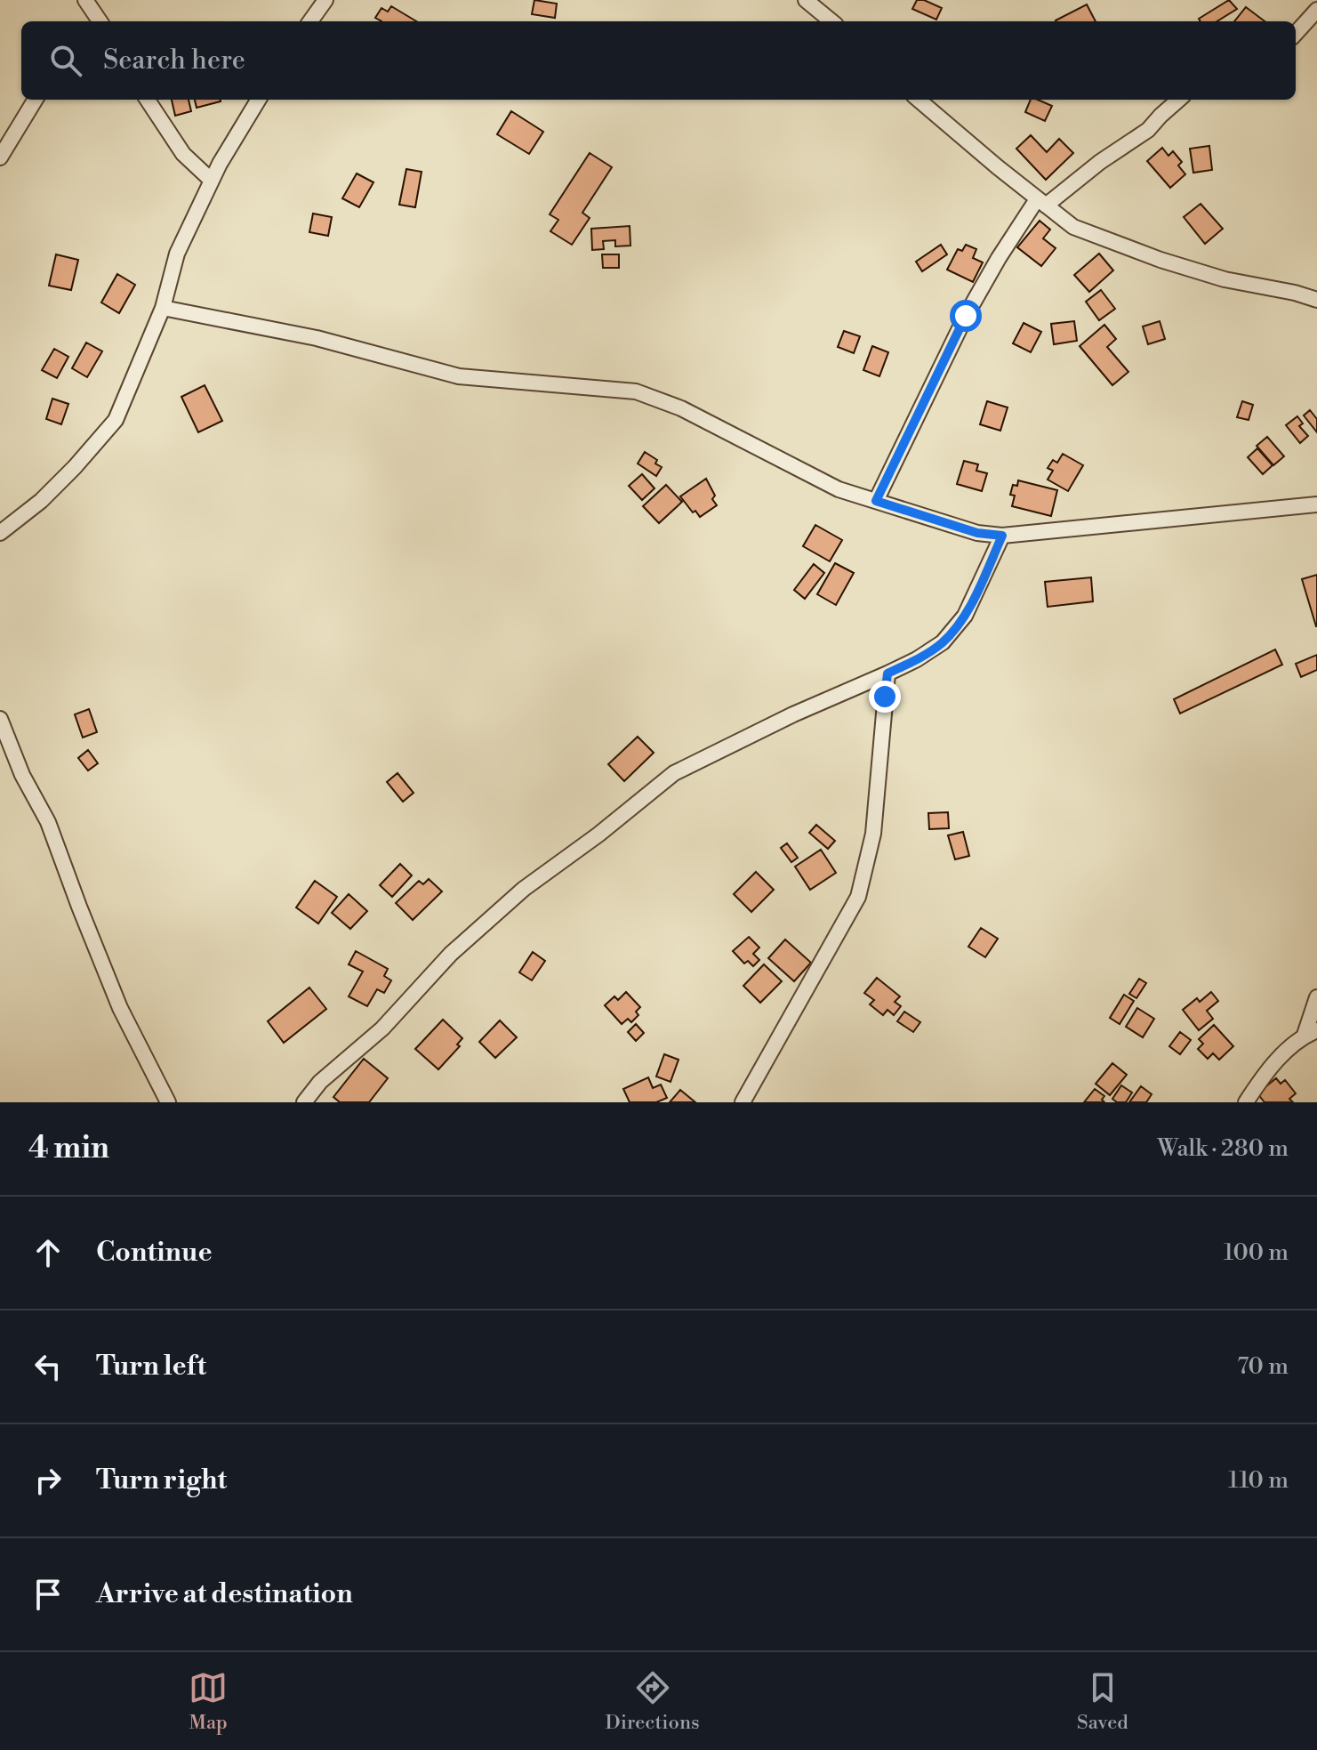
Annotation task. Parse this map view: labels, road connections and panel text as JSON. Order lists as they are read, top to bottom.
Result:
{
  "page": {
    "search": "Search here",
    "heading": ["4 min", "Walk · 280 m"],
    "list": [
      ["Continue", "100 m"],
      ["Turn left", "70 m"],
      ["Turn right", "110 m"],
      "Arrive at destination"
    ],
    "nav": ["Map", "Directions", "Saved"]
  }
}
